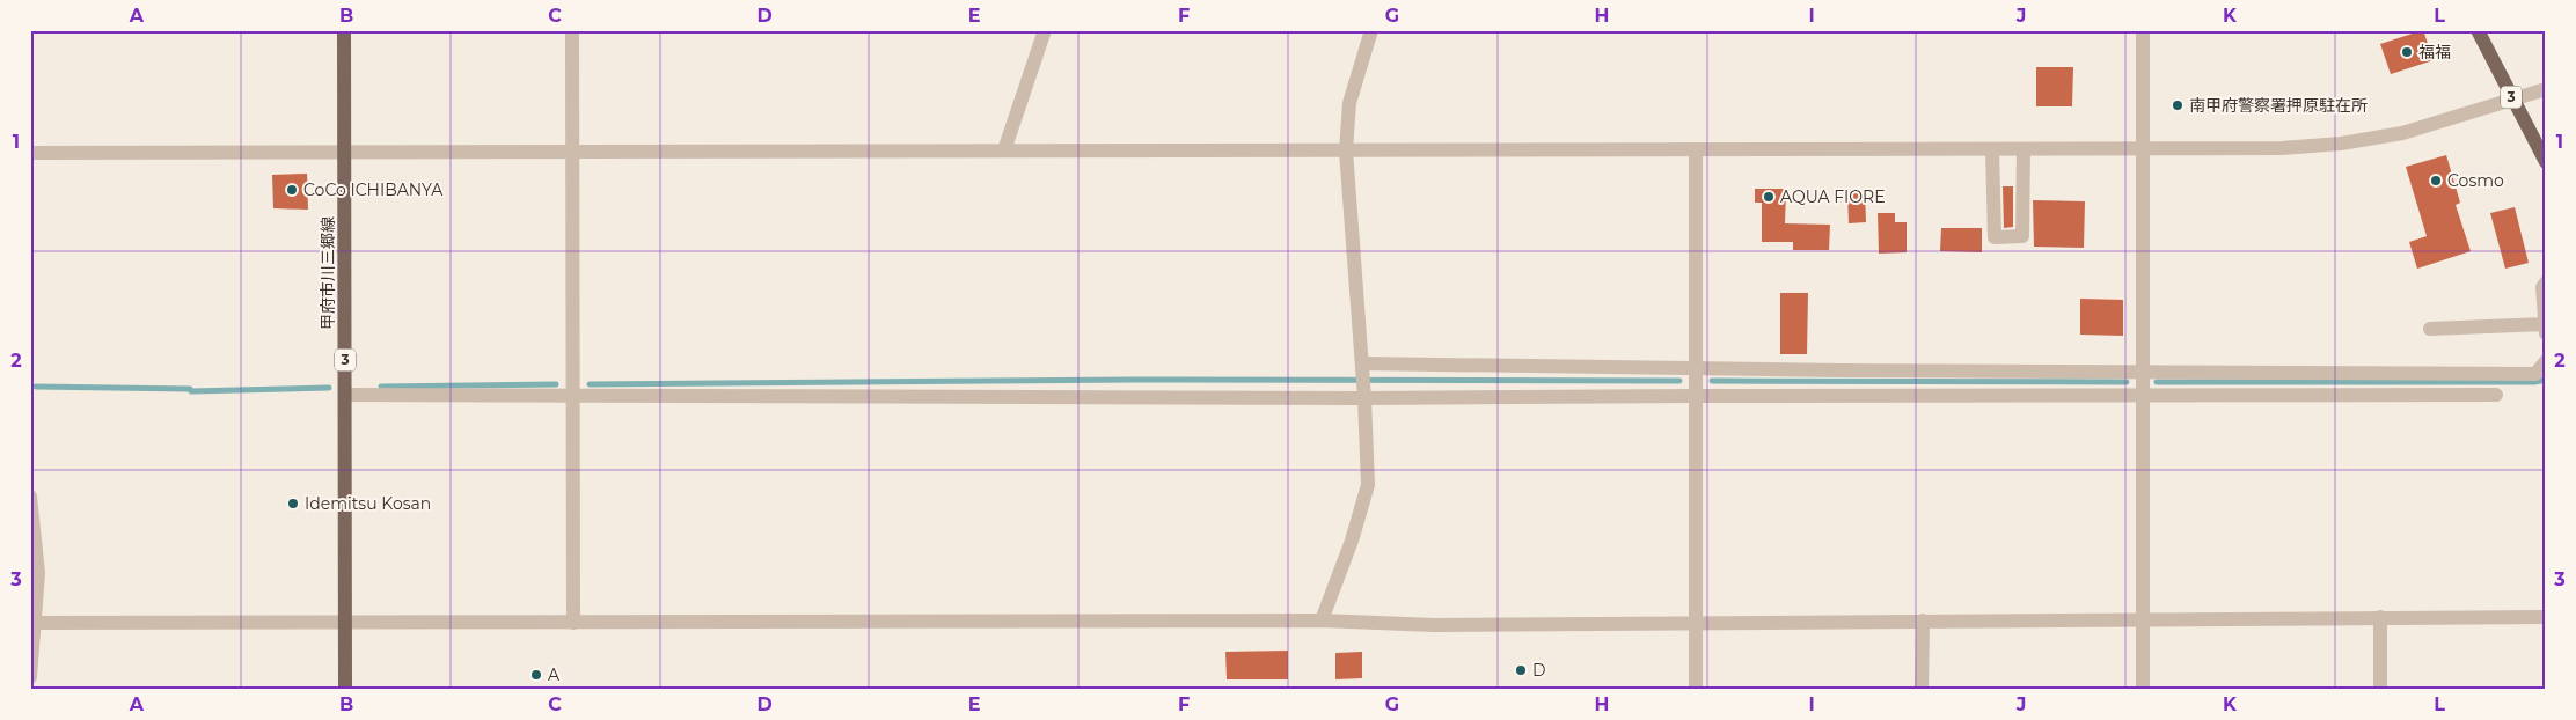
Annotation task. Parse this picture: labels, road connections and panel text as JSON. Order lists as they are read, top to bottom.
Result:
{
  "streets": {
    "main road": ["3", "甲府市川三郷線"]
  },
  "places": [
    "福福",
    "南甲府警察署押原駐在所",
    "Cosmo",
    "CoCo ICHIBANYA",
    "AQUA FIORE",
    "Idemitsu Kosan",
    "D",
    "A"
  ],
  "grid": {
    "columns": [
      "A",
      "B",
      "C",
      "D",
      "E",
      "F",
      "G",
      "H",
      "I",
      "J",
      "K",
      "L"
    ],
    "rows": ["1", "2", "3"]
  }
}
